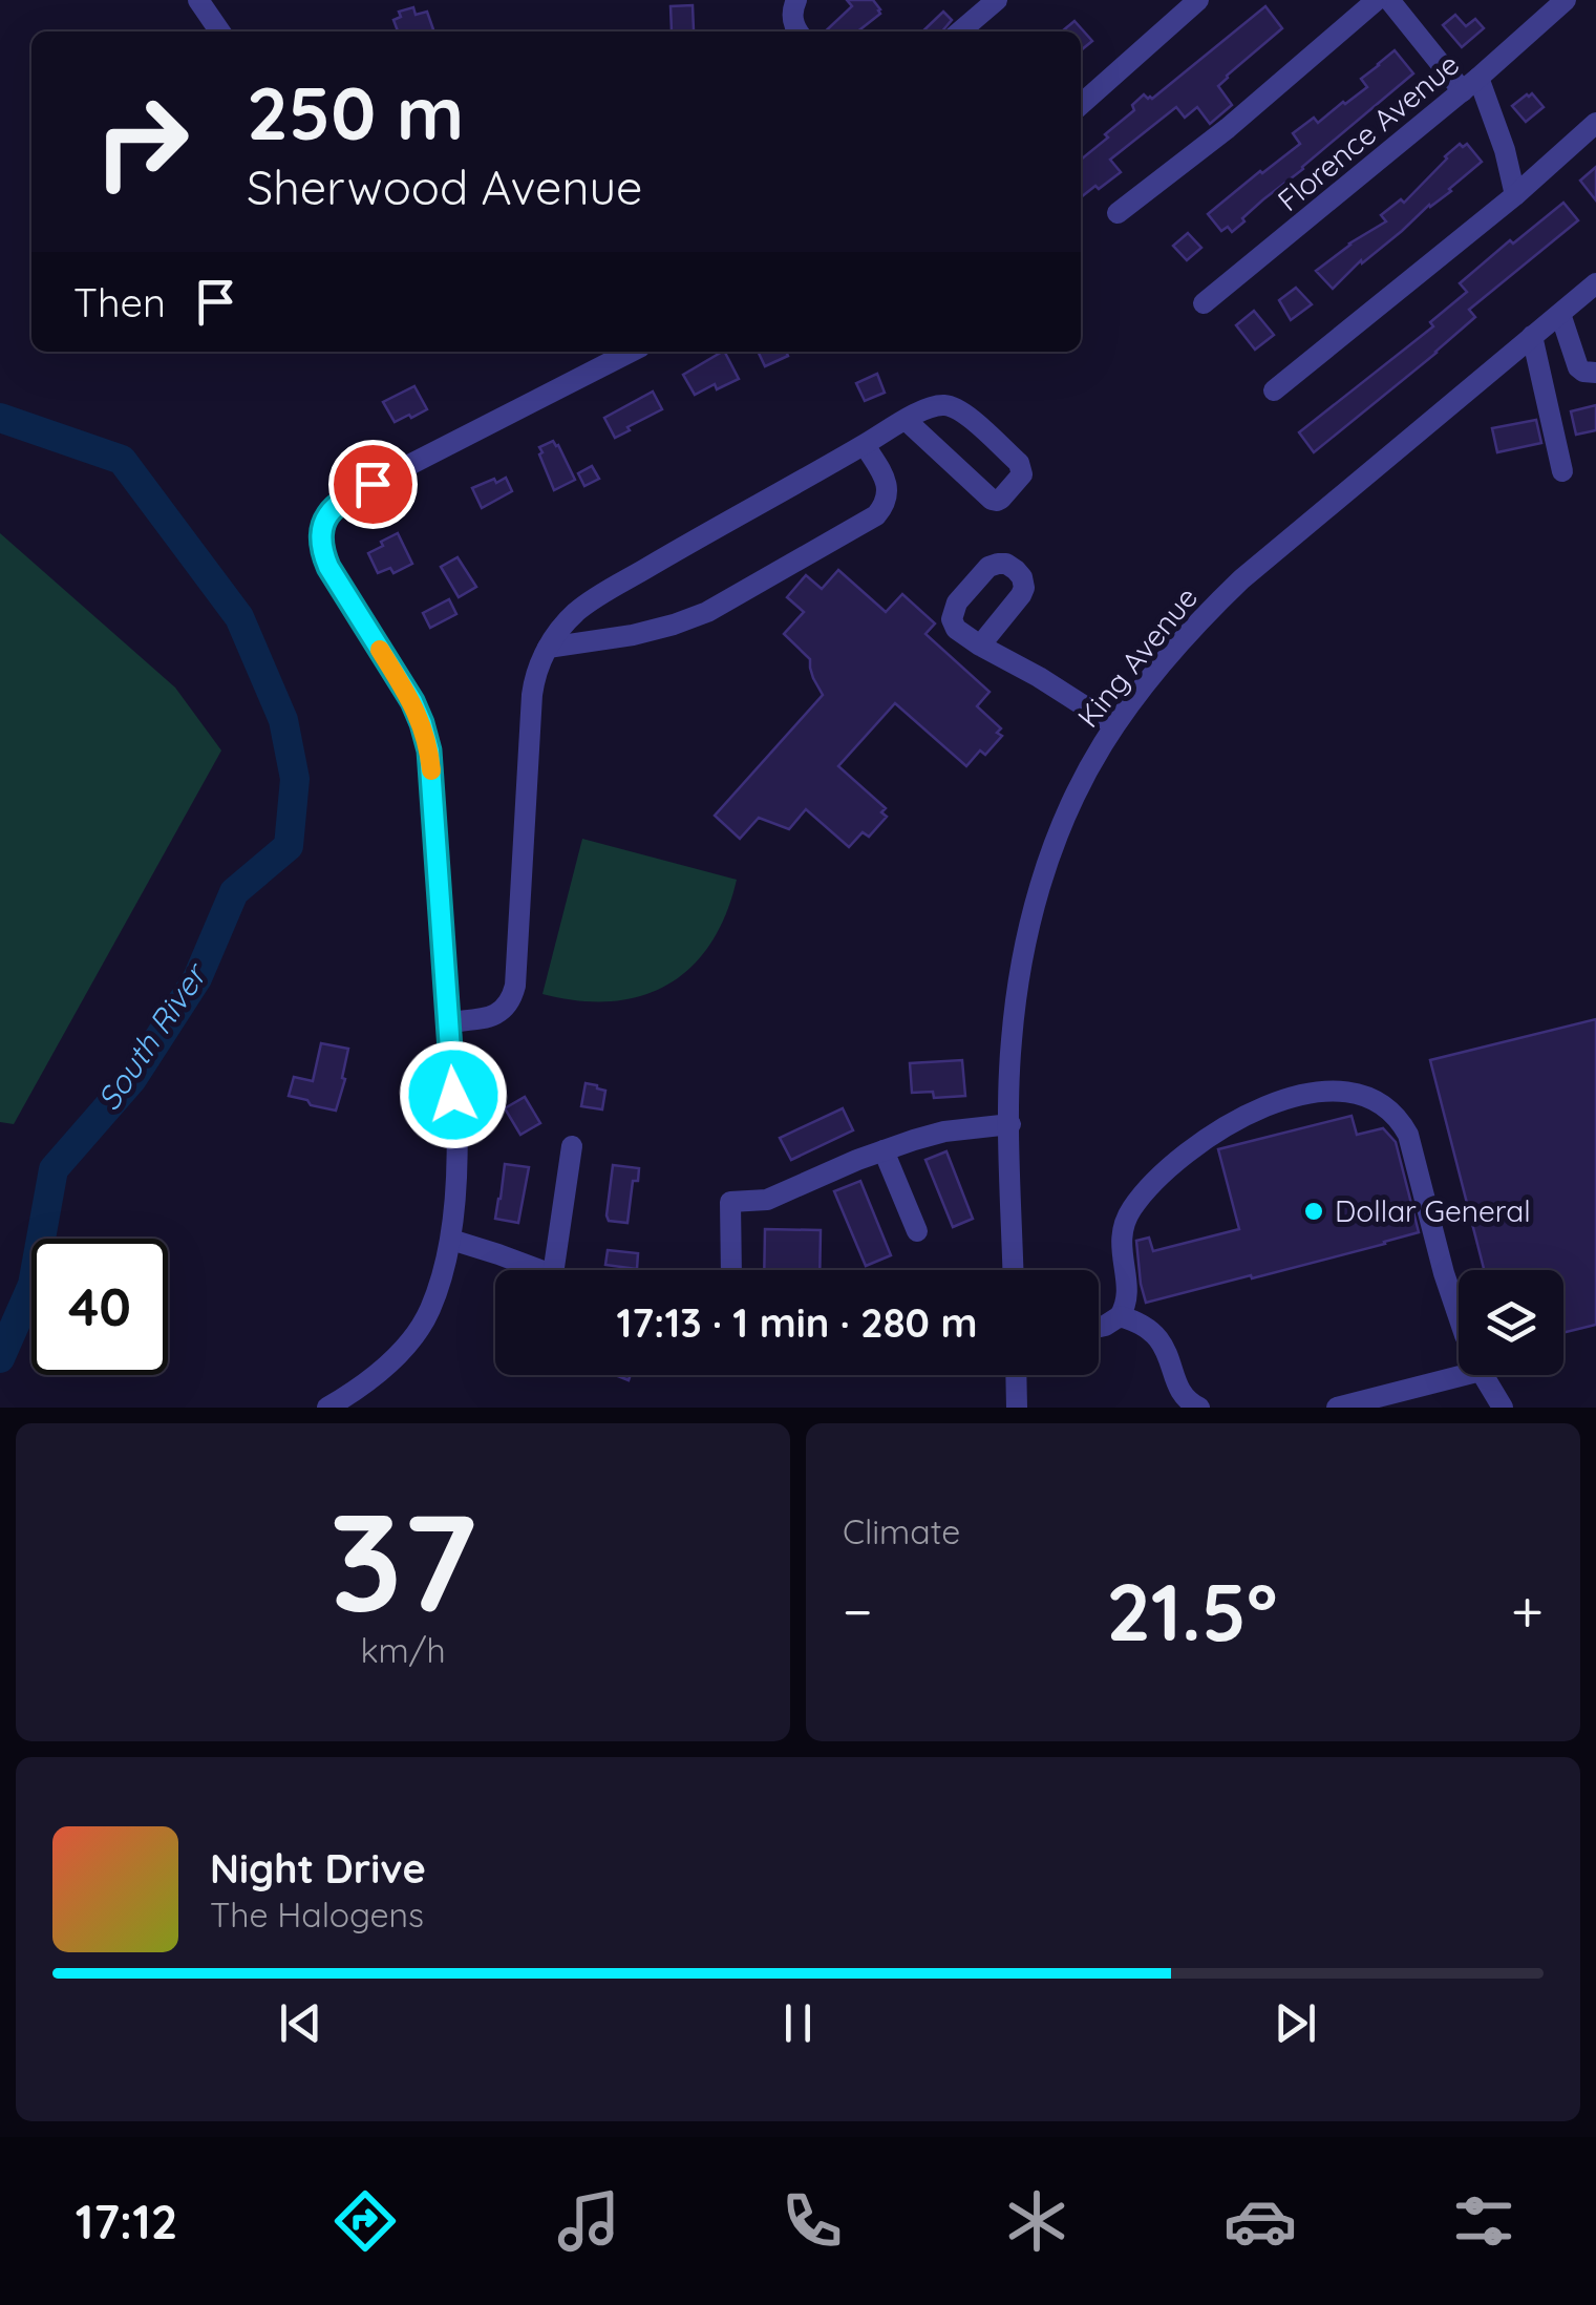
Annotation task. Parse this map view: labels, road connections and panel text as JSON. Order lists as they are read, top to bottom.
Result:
{
  "streets": {
    "street": ["Florence Avenue", "King Avenue"]
  },
  "water": ["South River"],
  "places": ["Dollar General"],
  "page": {
    "turn": ["250 m", "Sherwood Avenue"],
    "then": "Then",
    "limit": "40",
    "trip": "17:13 · 1 min · 280 m",
    "tile": [
      ["37", "km/h"],
      "Climate"
    ],
    "heat": ["−", "21.5°", "+"],
    "song": ["Night Drive", "The Halogens"],
    "tabs": "17:12"
  }
}
